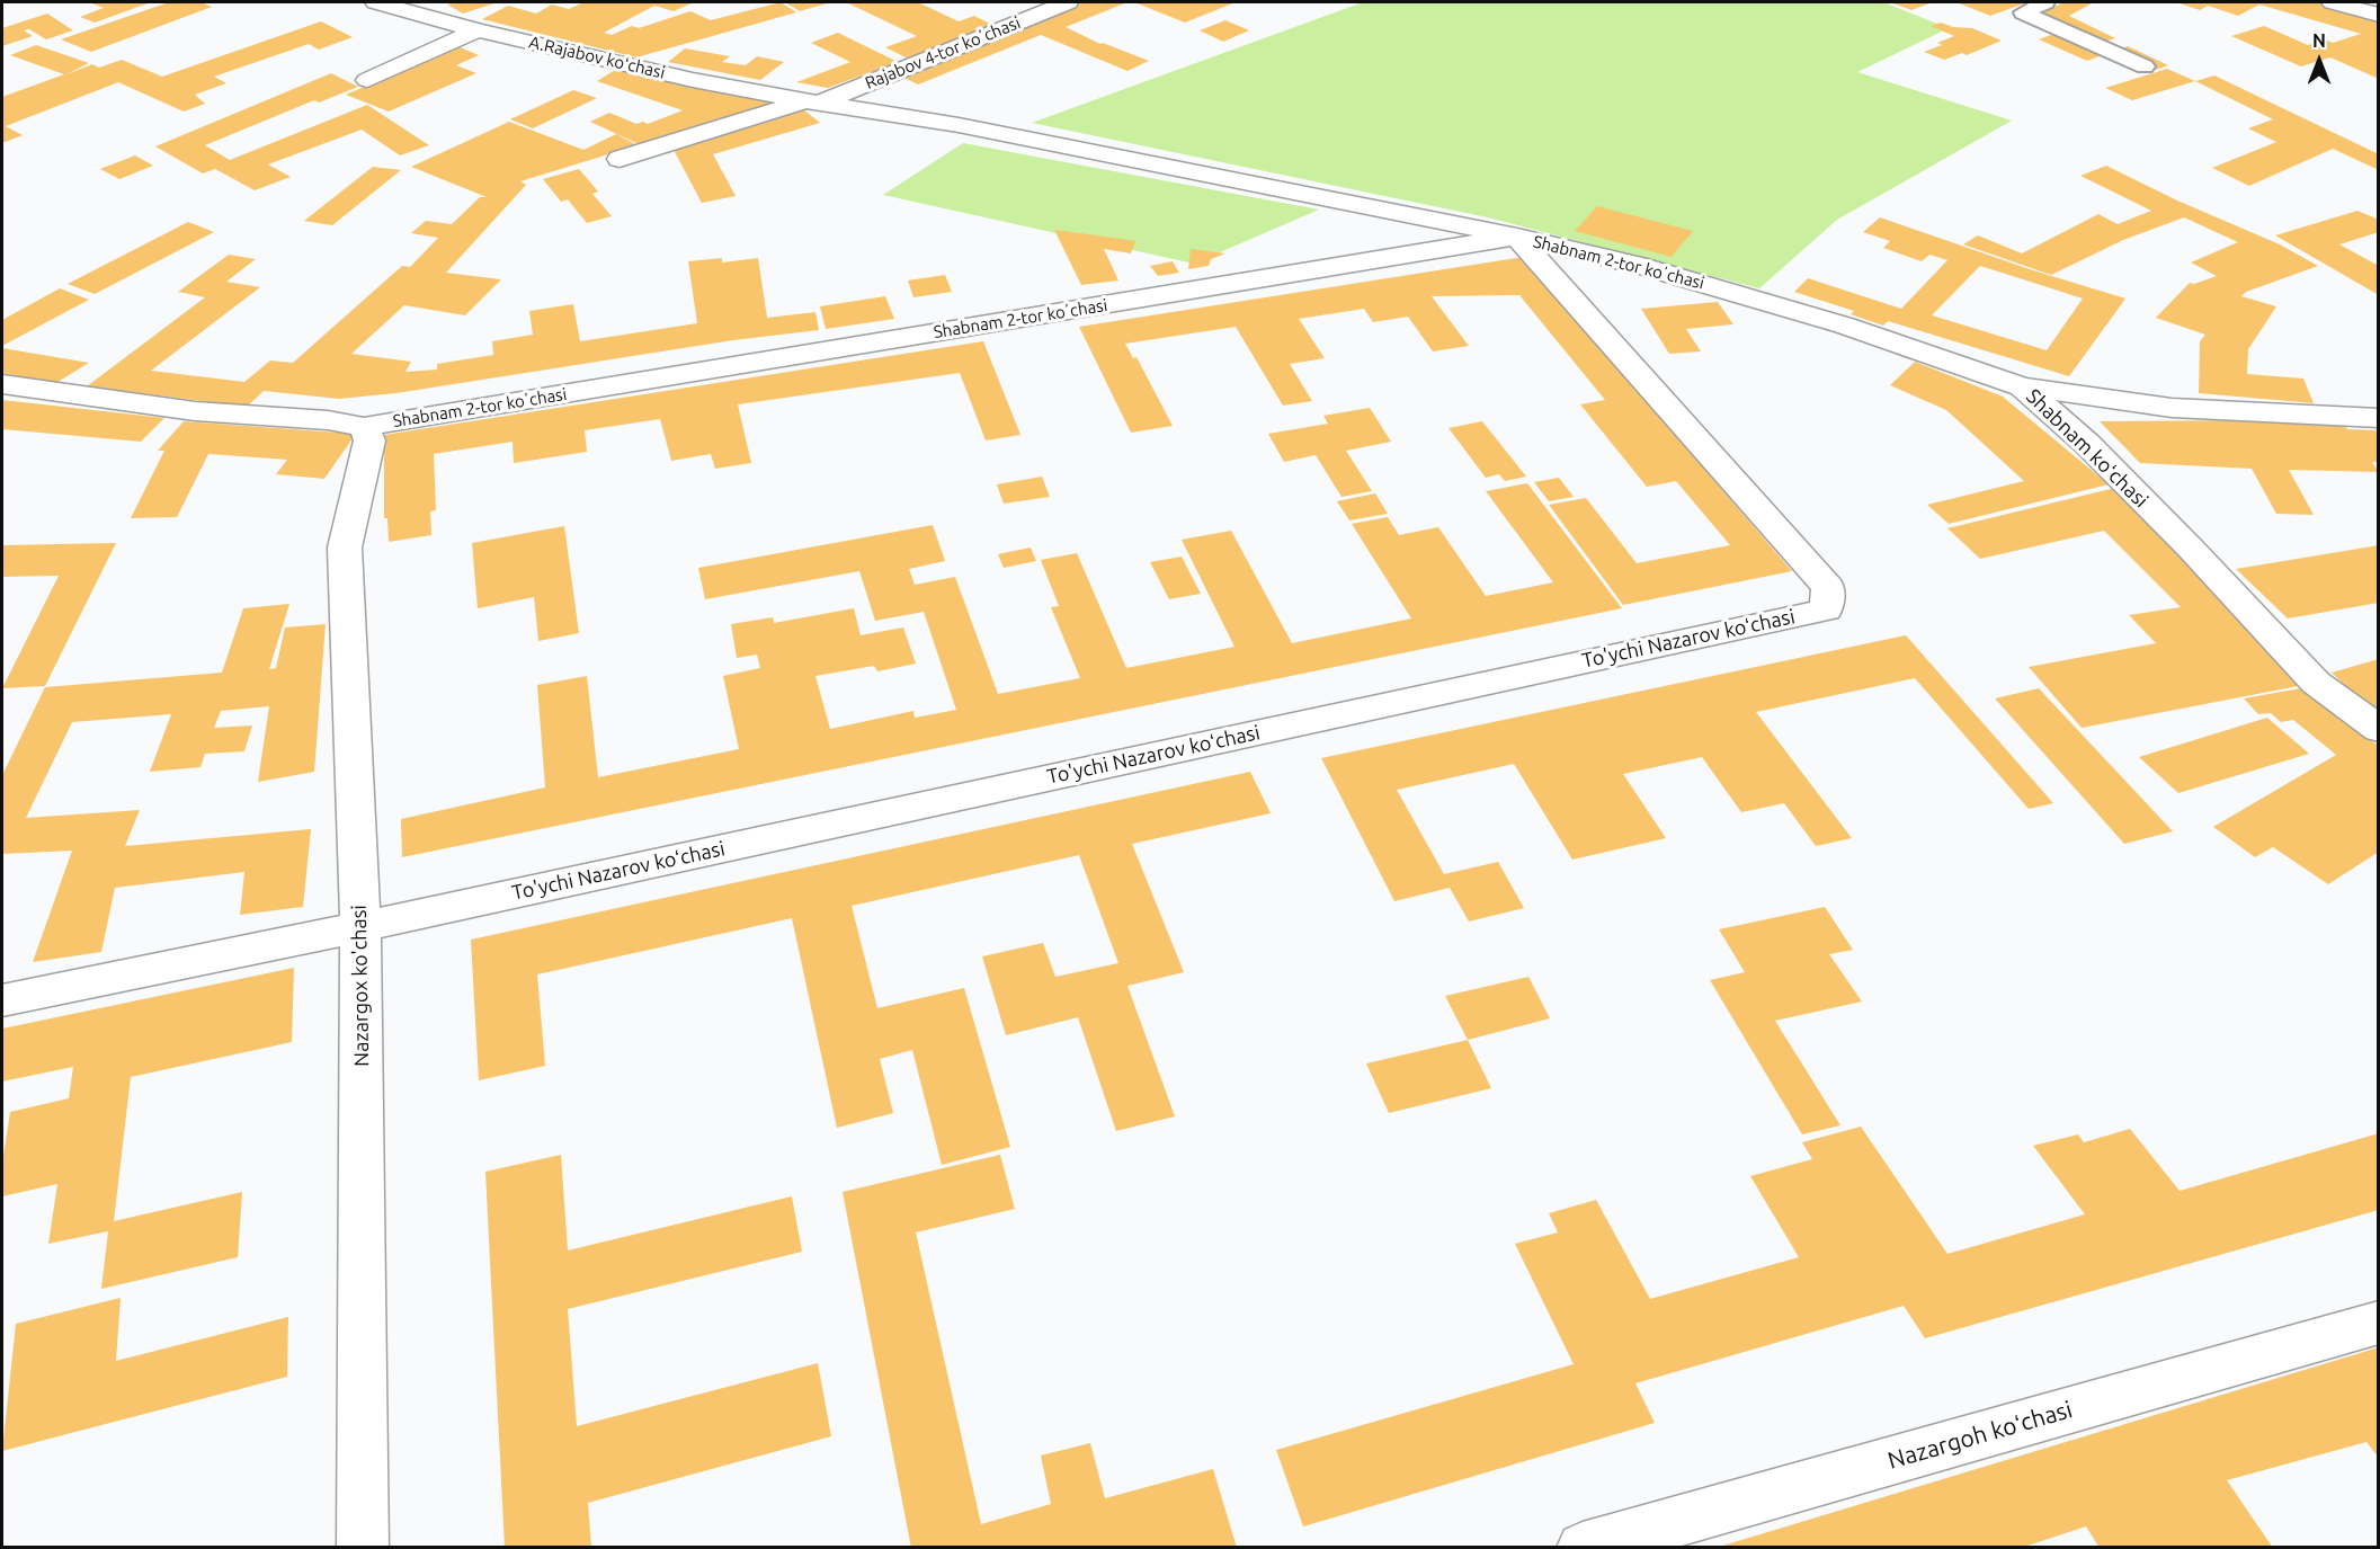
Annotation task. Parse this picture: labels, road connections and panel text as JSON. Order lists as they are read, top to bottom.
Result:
{
  "streets": {
    "street": [
      "Rajabov 4-tor koʼchasi",
      "A.Rajabov koʻchasi",
      "Shabnam 2-tor koʼchasi",
      "Shabnam koʻchasi",
      "To'ychi Nazarov koʻchasi",
      "Nazargox ko'chasi",
      "Nazargoh koʻchasi"
    ]
  },
  "crossings": [
    ["Rajabov 4-tor koʼchasi", "A.Rajabov koʻchasi"],
    ["A.Rajabov koʻchasi", "Shabnam 2-tor koʼchasi"],
    ["A.Rajabov koʻchasi", "To'ychi Nazarov koʻchasi"],
    ["Shabnam 2-tor koʼchasi", "Shabnam koʻchasi"],
    ["Shabnam 2-tor koʼchasi", "To'ychi Nazarov koʻchasi"],
    ["Shabnam 2-tor koʼchasi", "Nazargox ko'chasi"],
    ["To'ychi Nazarov koʻchasi", "Nazargox ko'chasi"]
  ],
  "north": "top"
}
